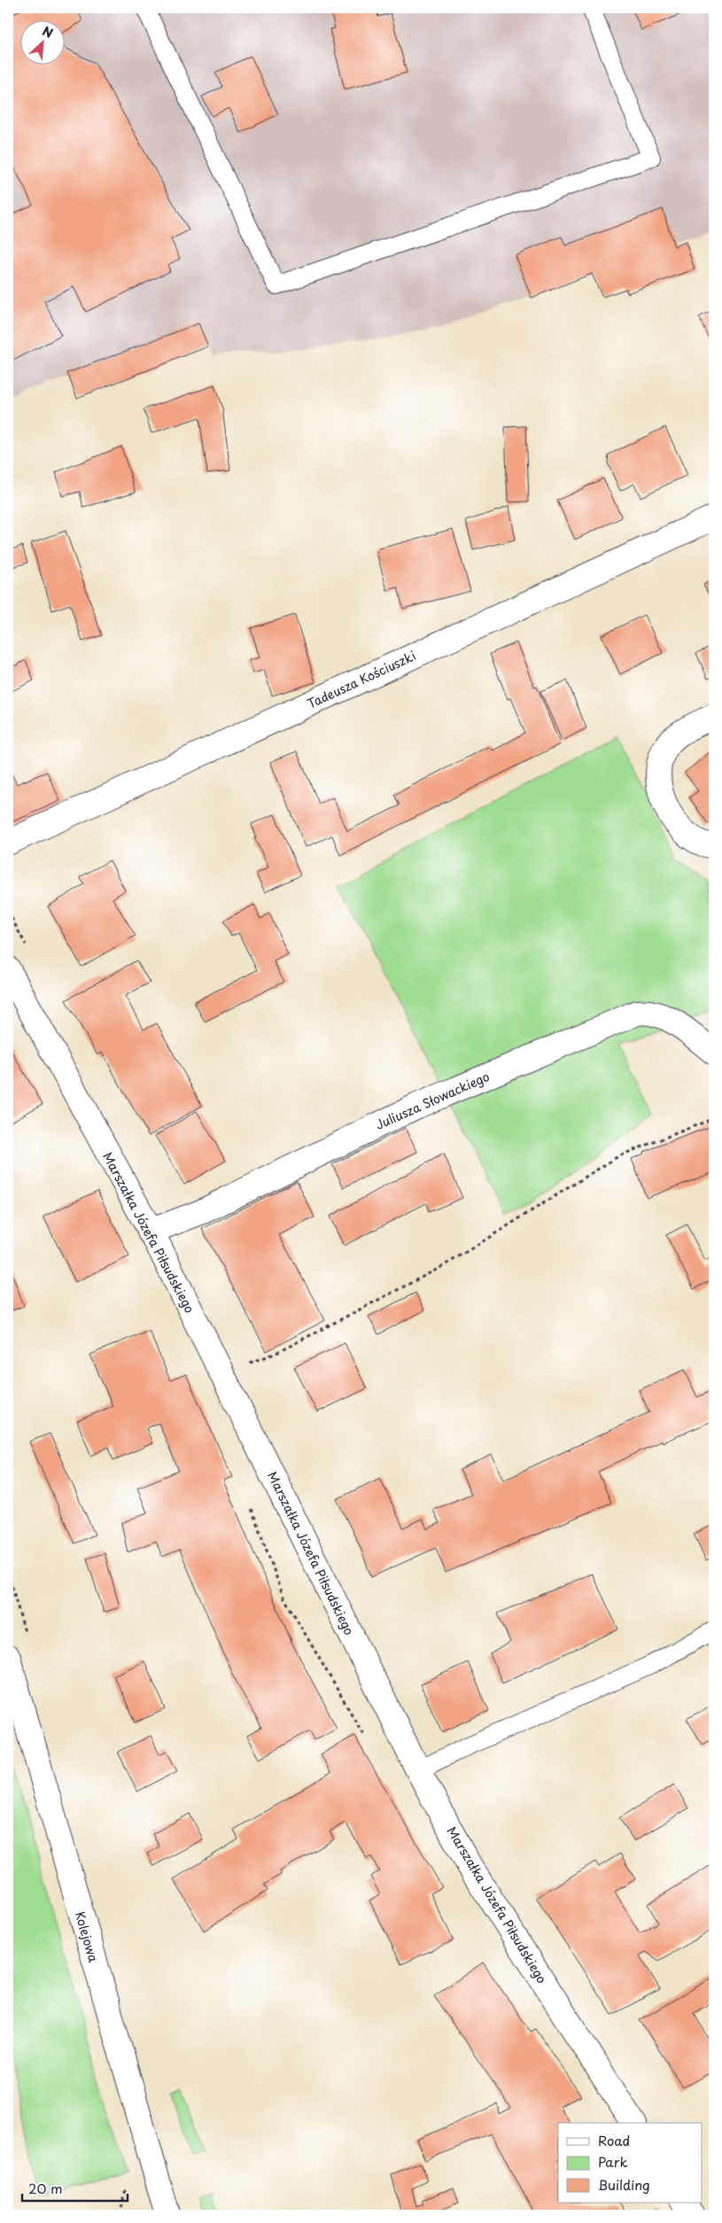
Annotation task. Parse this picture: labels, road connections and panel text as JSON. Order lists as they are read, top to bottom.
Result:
{
  "streets": {
    "street": [
      "Tadeusza Kościuszki",
      "Juliusza Słowackiego",
      "Marszałka Józefa Piłsudskiego",
      "Kolejowa"
    ]
  },
  "crossings": [
    ["Juliusza Słowackiego", "Marszałka Józefa Piłsudskiego"]
  ],
  "legend": ["Road", "Park", "Building"],
  "scale_bar": "20 m",
  "north": "top right"
}
